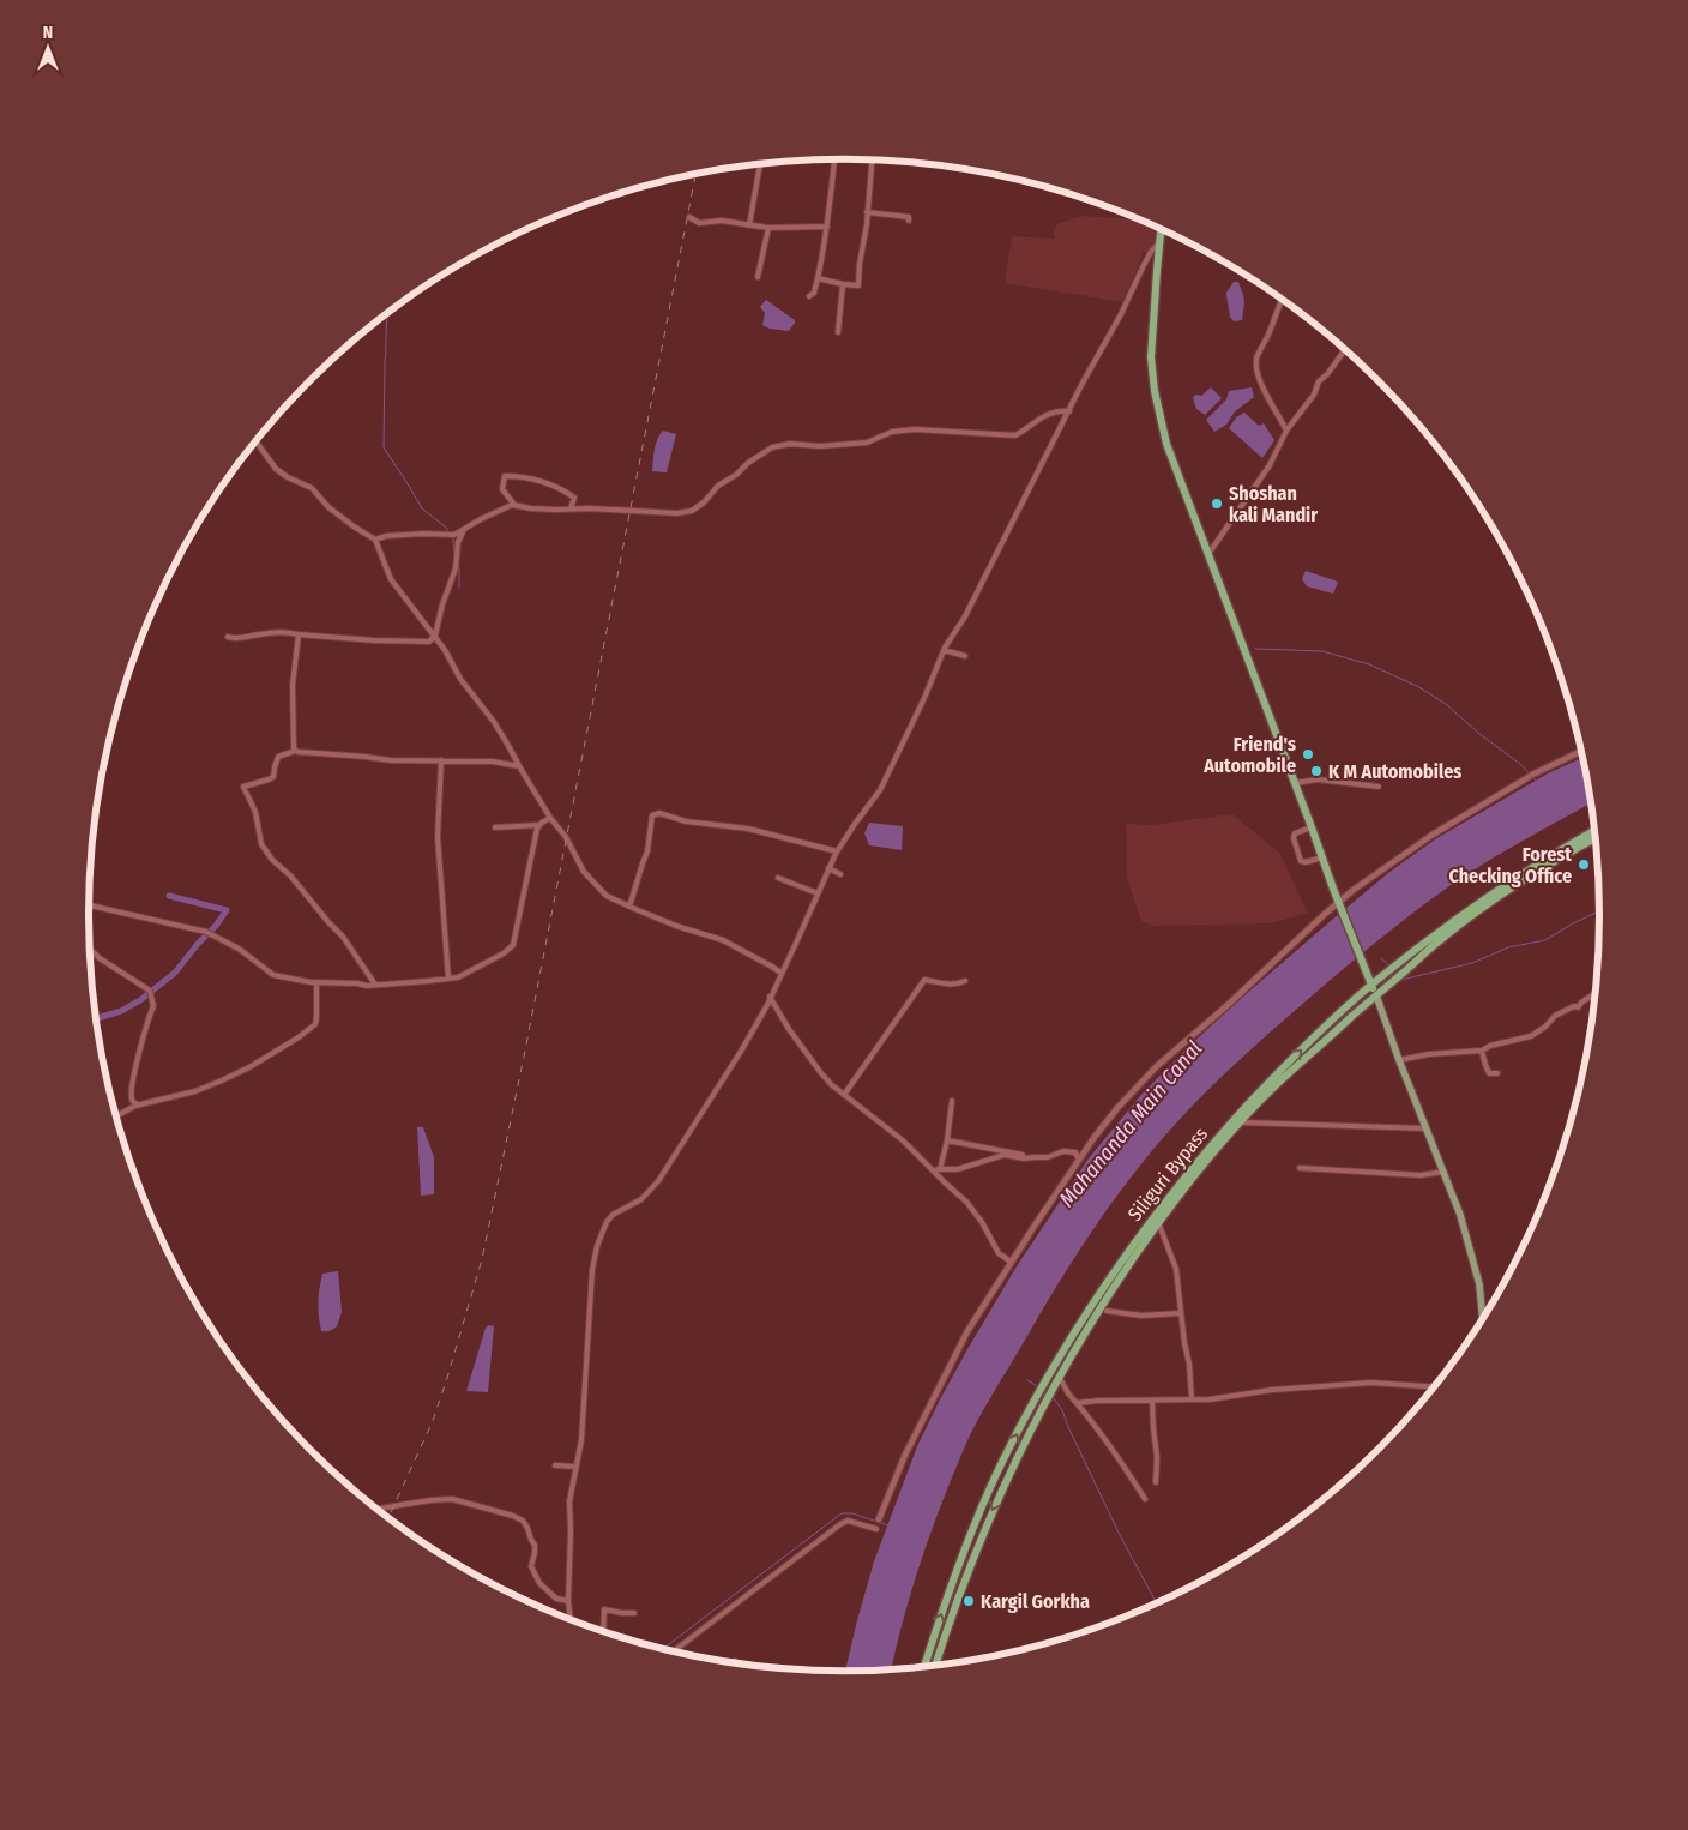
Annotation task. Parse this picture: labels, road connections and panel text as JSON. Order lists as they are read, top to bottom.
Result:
{
  "streets": {
    "highway": ["Siliguri Bypass"]
  },
  "water": ["Mahananda Main Canal"],
  "places": [
    "Shoshan kali Mandir",
    "Friend's Automobile",
    "K M Automobiles",
    "Forest Checking Office",
    "Kargil Gorkha"
  ],
  "north": "top"
}
